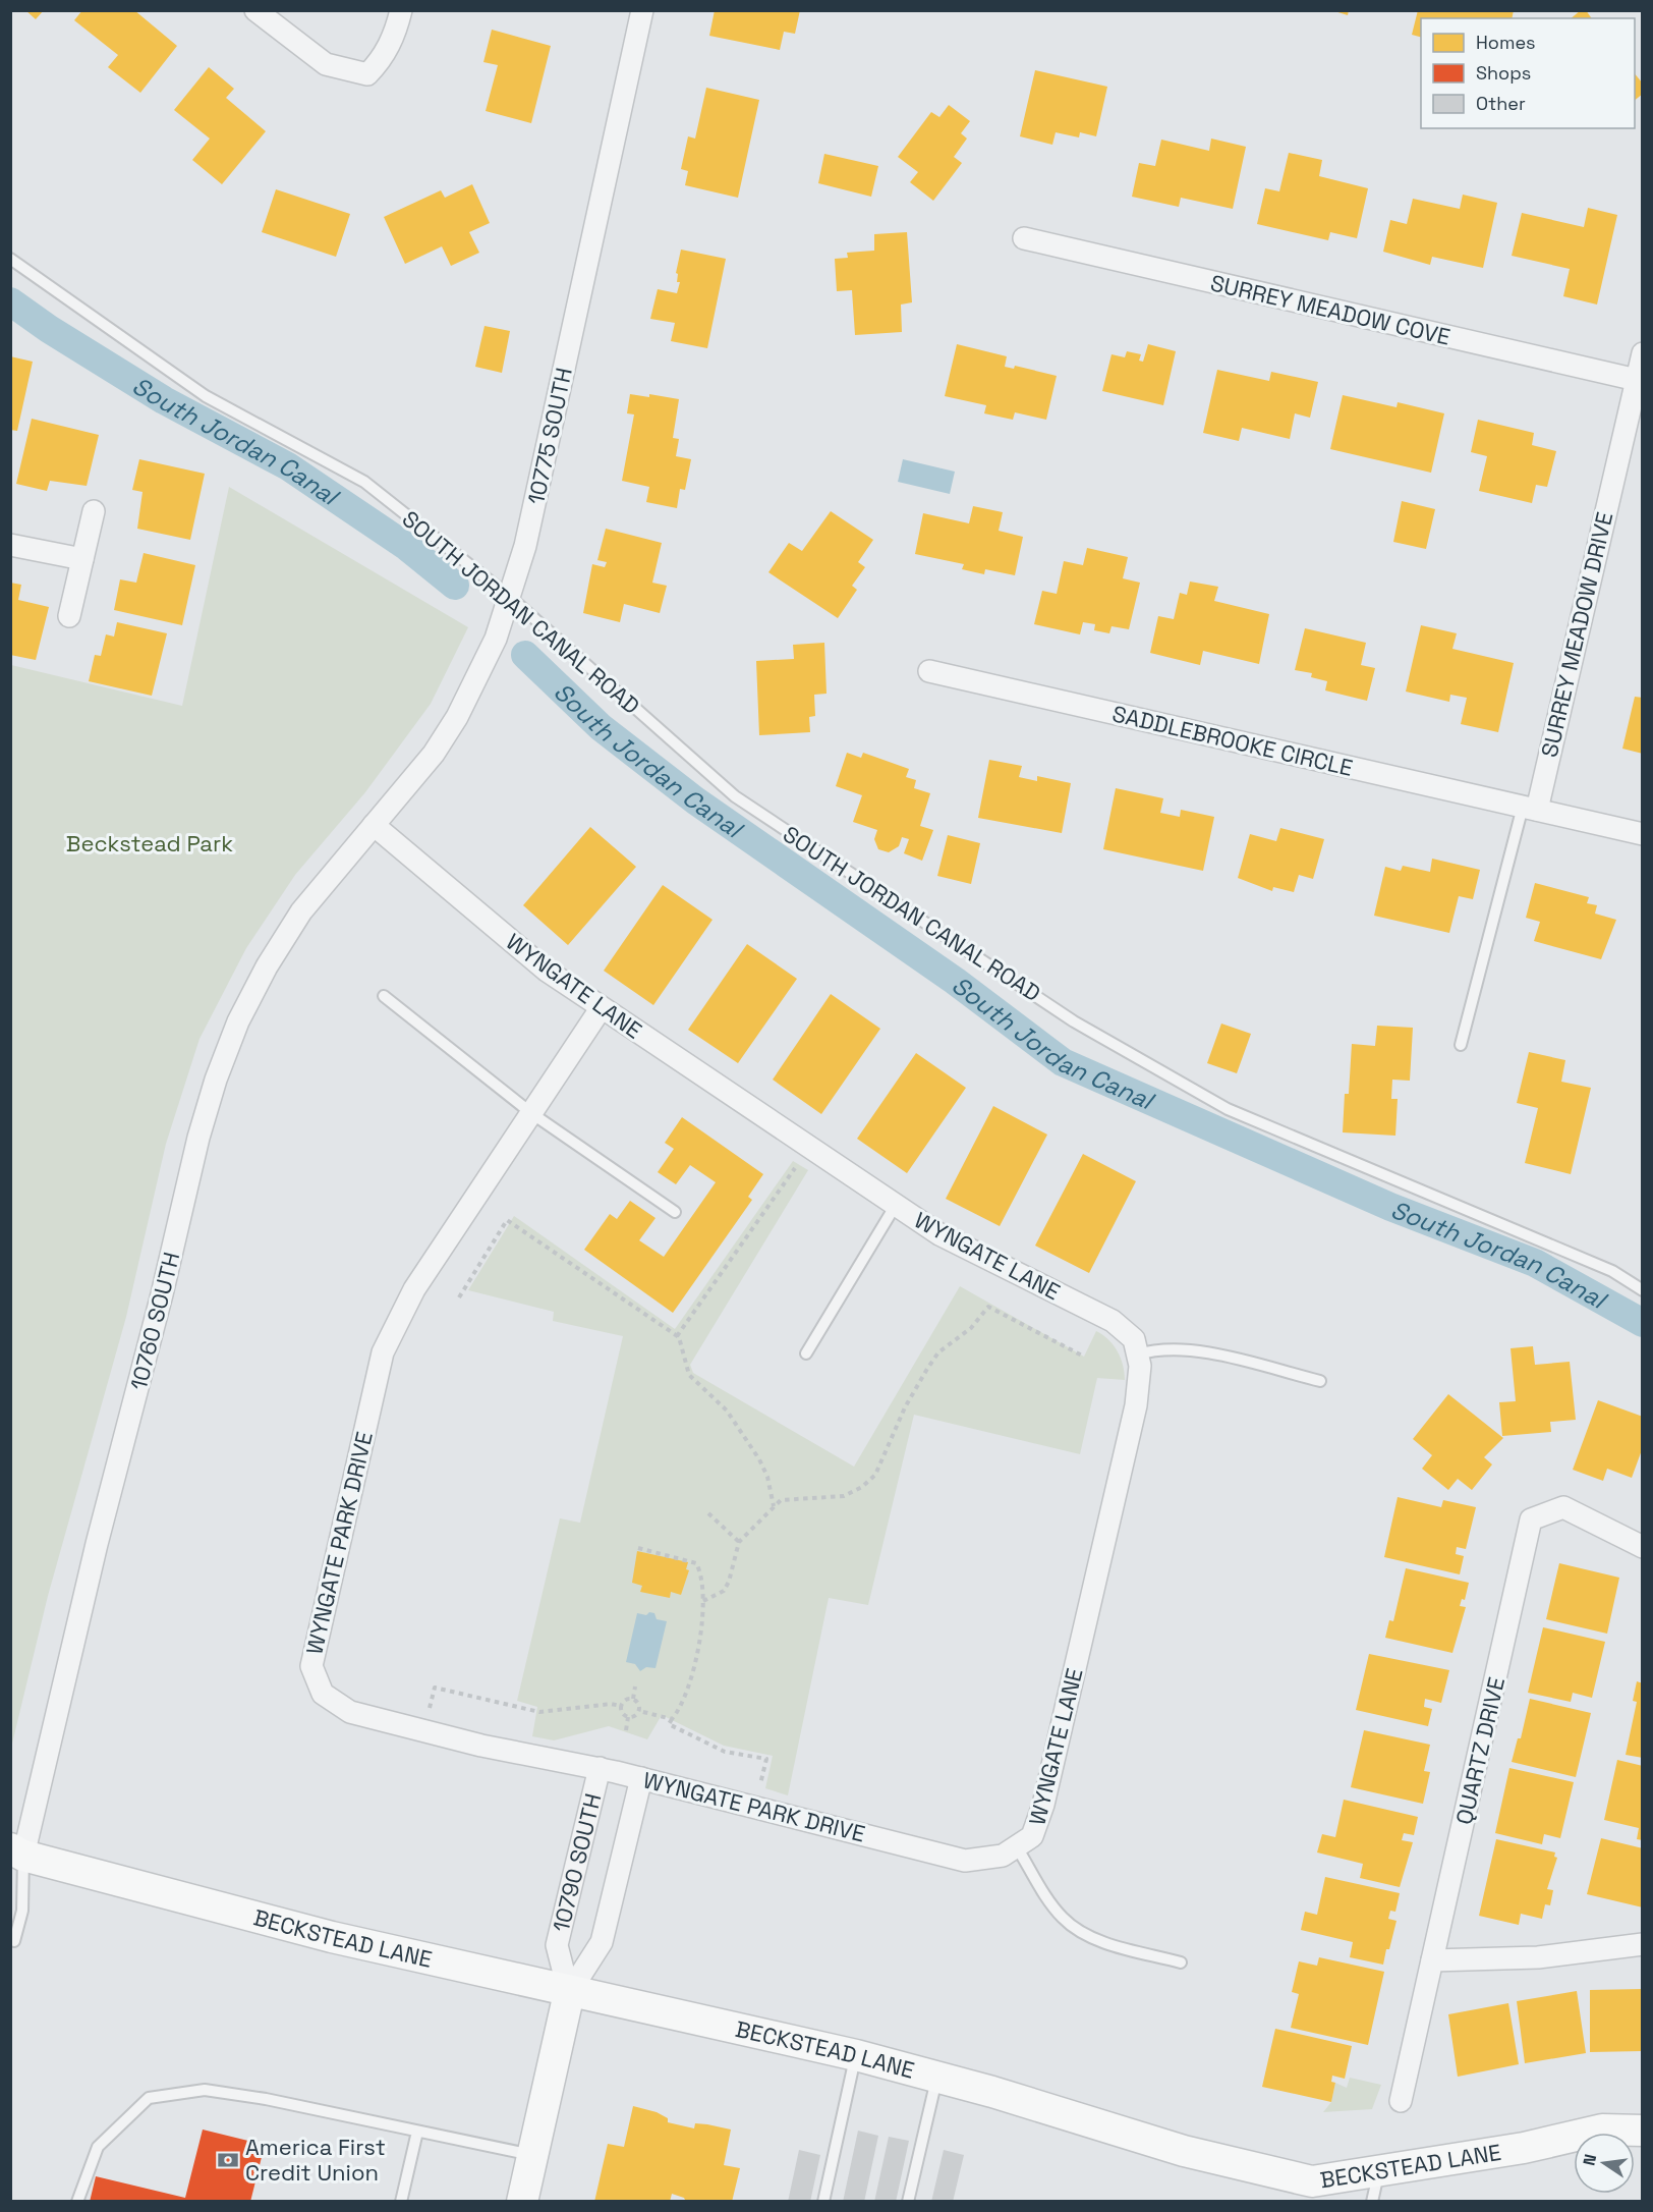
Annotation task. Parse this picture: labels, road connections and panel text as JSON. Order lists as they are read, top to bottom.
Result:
{
  "streets": {
    "street": [
      "SURREY MEADOW COVE",
      "10775 SOUTH",
      "SURREY MEADOW DRIVE",
      "SADDLEBROOKE CIRCLE",
      "WYNGATE LANE",
      "10760 SOUTH",
      "WYNGATE PARK DRIVE",
      "QUARTZ DRIVE",
      "10790 SOUTH",
      "BECKSTEAD LANE"
    ],
    "lane": ["SOUTH JORDAN CANAL ROAD"]
  },
  "crossings": [
    ["SURREY MEADOW COVE", "SURREY MEADOW DRIVE"],
    ["10775 SOUTH", "SOUTH JORDAN CANAL ROAD"],
    ["10775 SOUTH", "WYNGATE LANE"],
    ["10775 SOUTH", "10760 SOUTH"],
    ["SURREY MEADOW DRIVE", "SADDLEBROOKE CIRCLE"],
    ["WYNGATE LANE", "10760 SOUTH"],
    ["WYNGATE LANE", "WYNGATE PARK DRIVE"],
    ["10760 SOUTH", "BECKSTEAD LANE"],
    ["WYNGATE PARK DRIVE", "10790 SOUTH"],
    ["10790 SOUTH", "BECKSTEAD LANE"]
  ],
  "water": ["South Jordan Canal"],
  "parks": ["Beckstead Park"],
  "places": {
    "bank": ["America First Credit Union"]
  },
  "legend": ["Homes", "Shops", "Other"],
  "north": "left"
}
